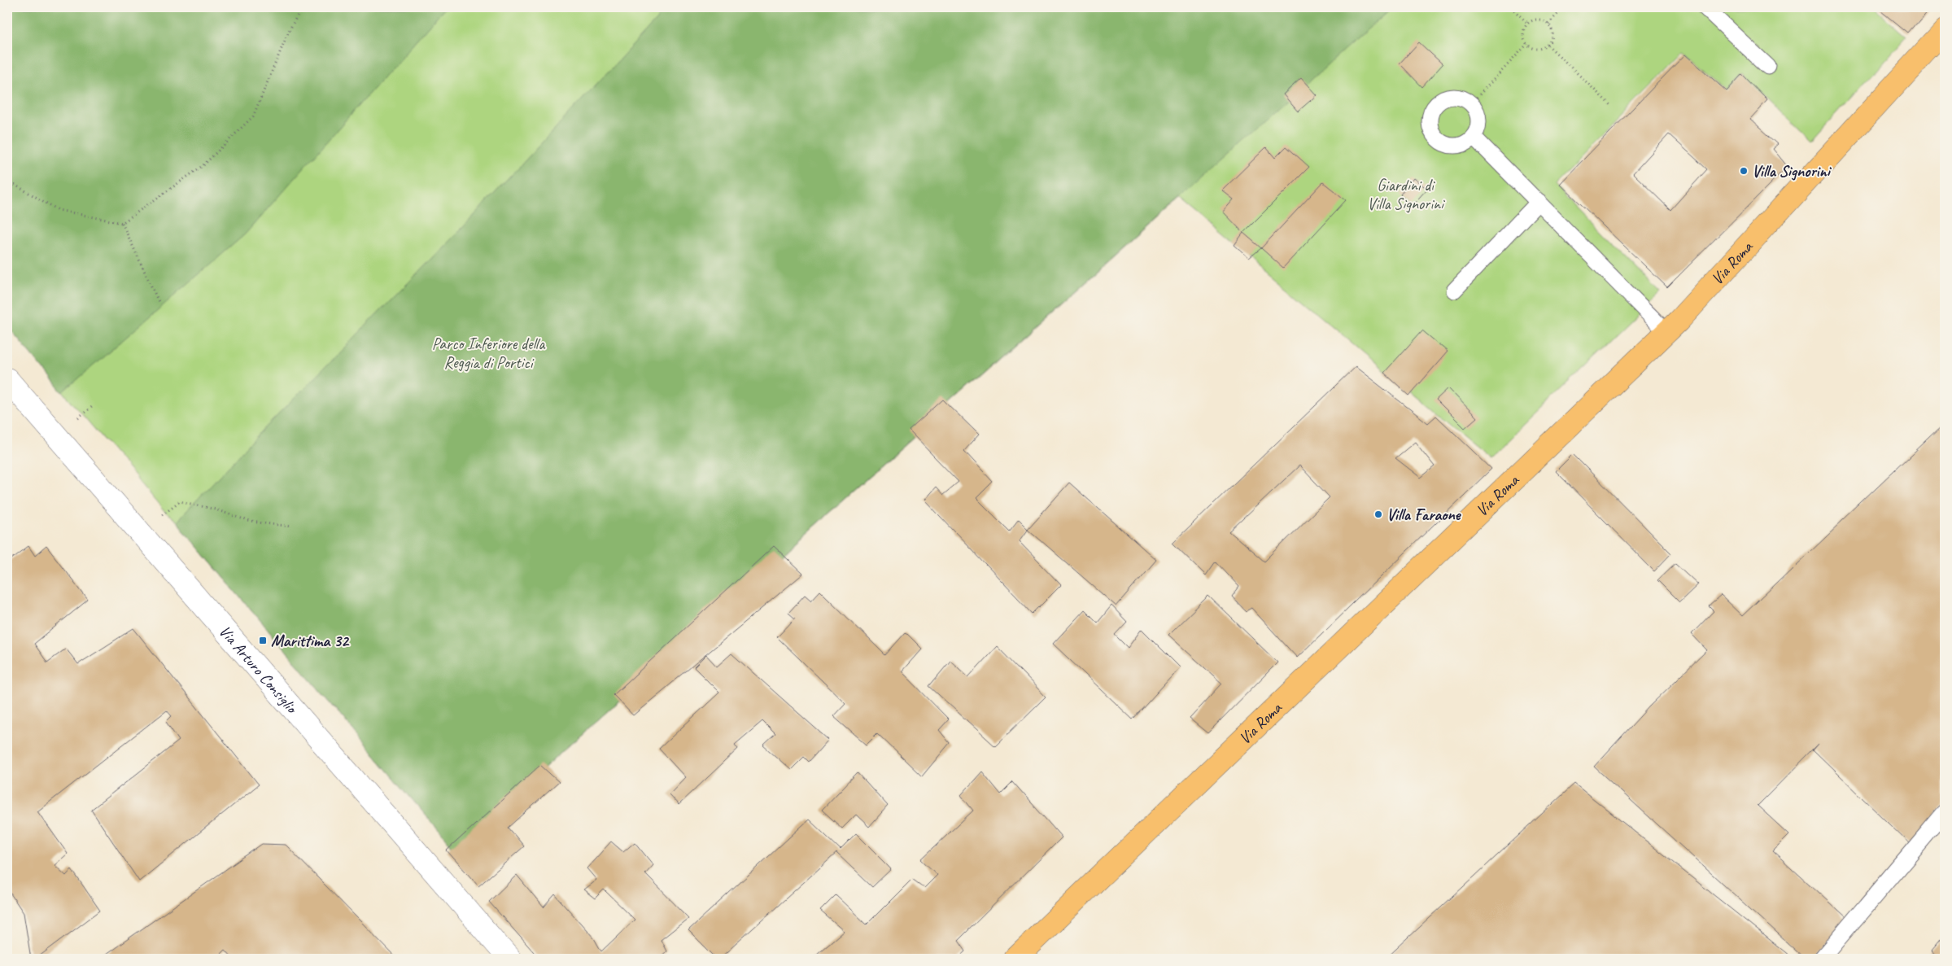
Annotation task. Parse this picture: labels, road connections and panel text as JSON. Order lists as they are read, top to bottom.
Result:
{
  "streets": {
    "main road": ["Via Roma"],
    "street": ["Via Arturo Consiglio"]
  },
  "parks": ["Giardini di Villa Signorini", "Parco Inferiore della Reggia di Portici"],
  "places": {
    "other": ["Villa Signorini", "Villa Faraone"],
    "transit": ["Marittima 32"]
  }
}
